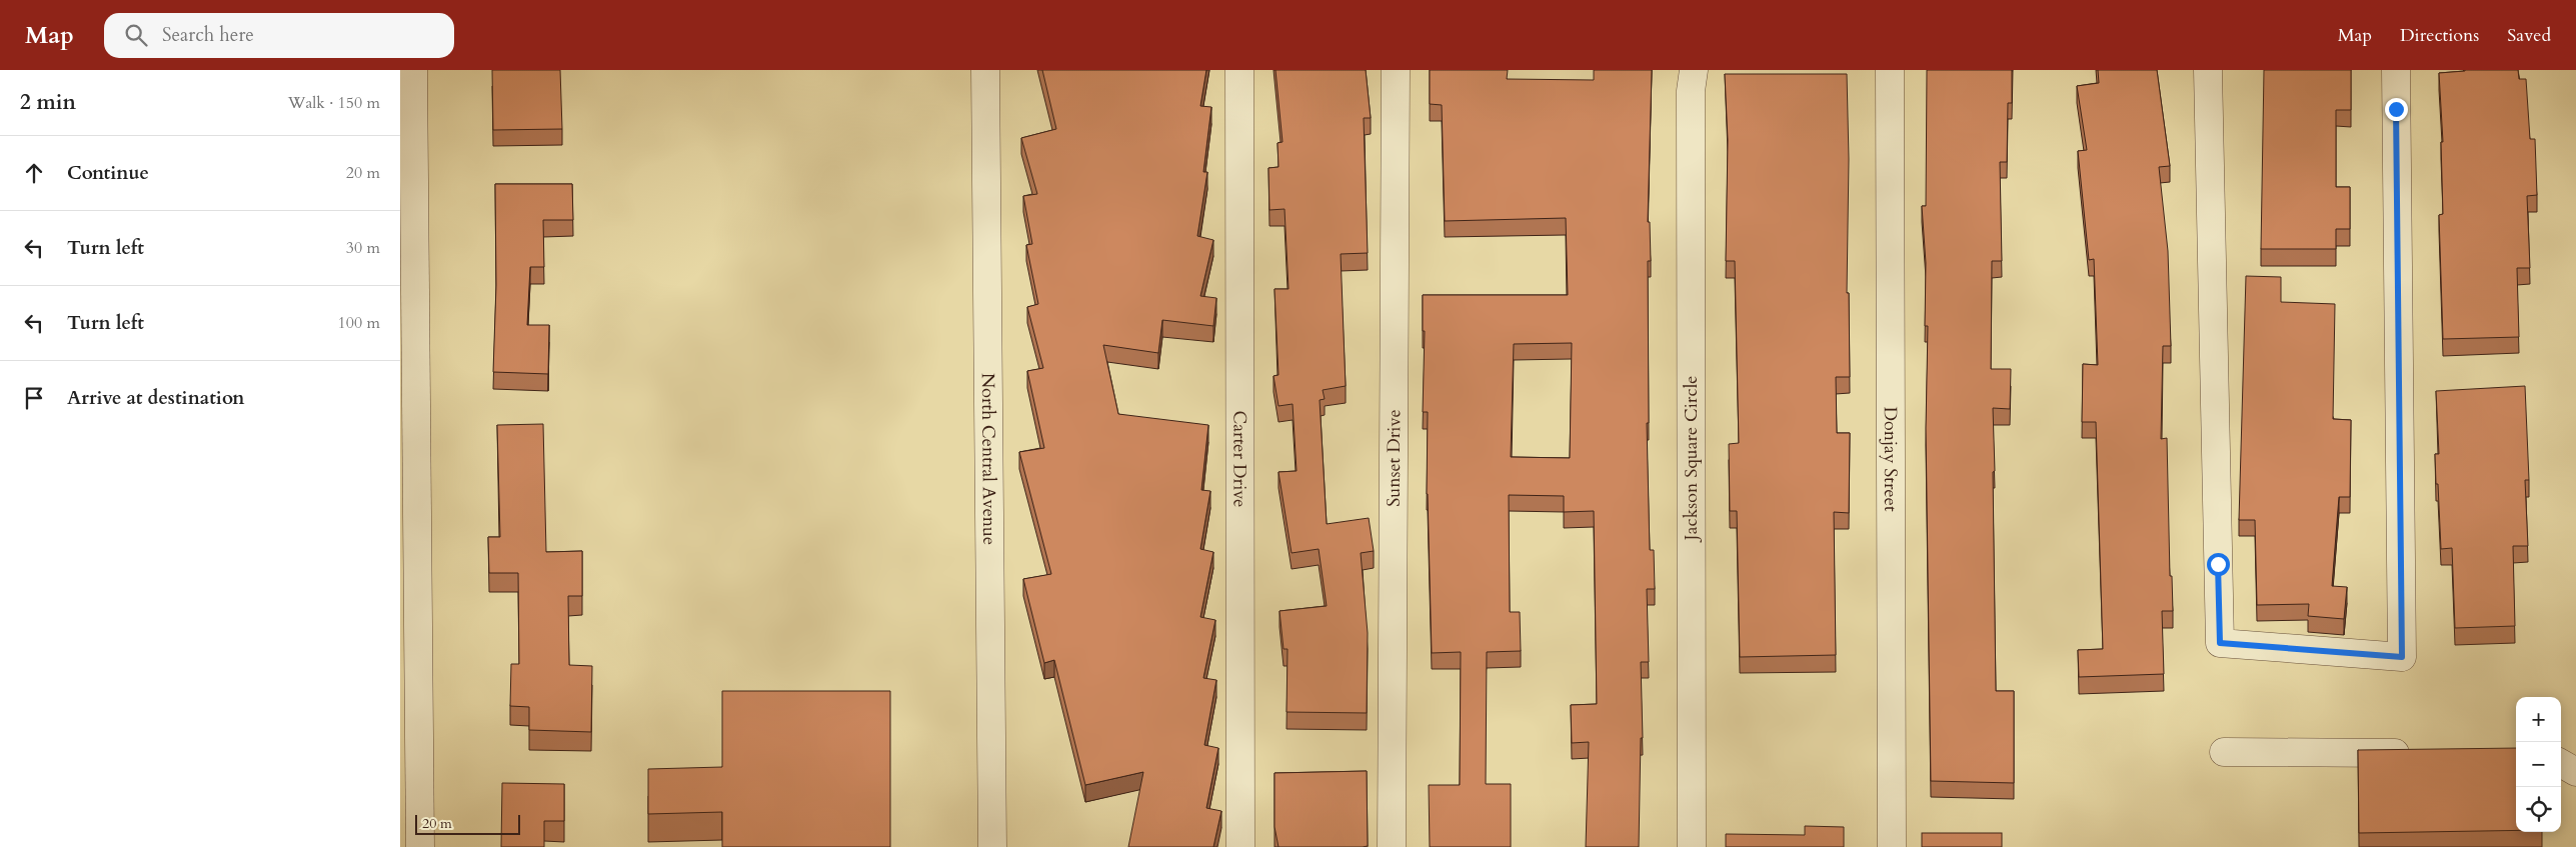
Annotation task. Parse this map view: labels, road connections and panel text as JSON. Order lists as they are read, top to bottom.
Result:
{
  "streets": {
    "street": [
      "North Central Avenue",
      "Carter Drive",
      "Sunset Drive",
      "Jackson Square Circle",
      "Donjay Street"
    ]
  },
  "scale_bar": "20 m",
  "page": {
    "header": "Map",
    "search": "Search here",
    "nav": ["Map", "Directions", "Saved"],
    "heading": ["2 min", "Walk · 150 m"],
    "list": [
      ["Continue", "20 m"],
      ["Turn left", "30 m"],
      ["Turn left", "100 m"],
      "Arrive at destination"
    ],
    "map_buttons": ["+", "−"],
    "scale": "20 m"
  }
}
